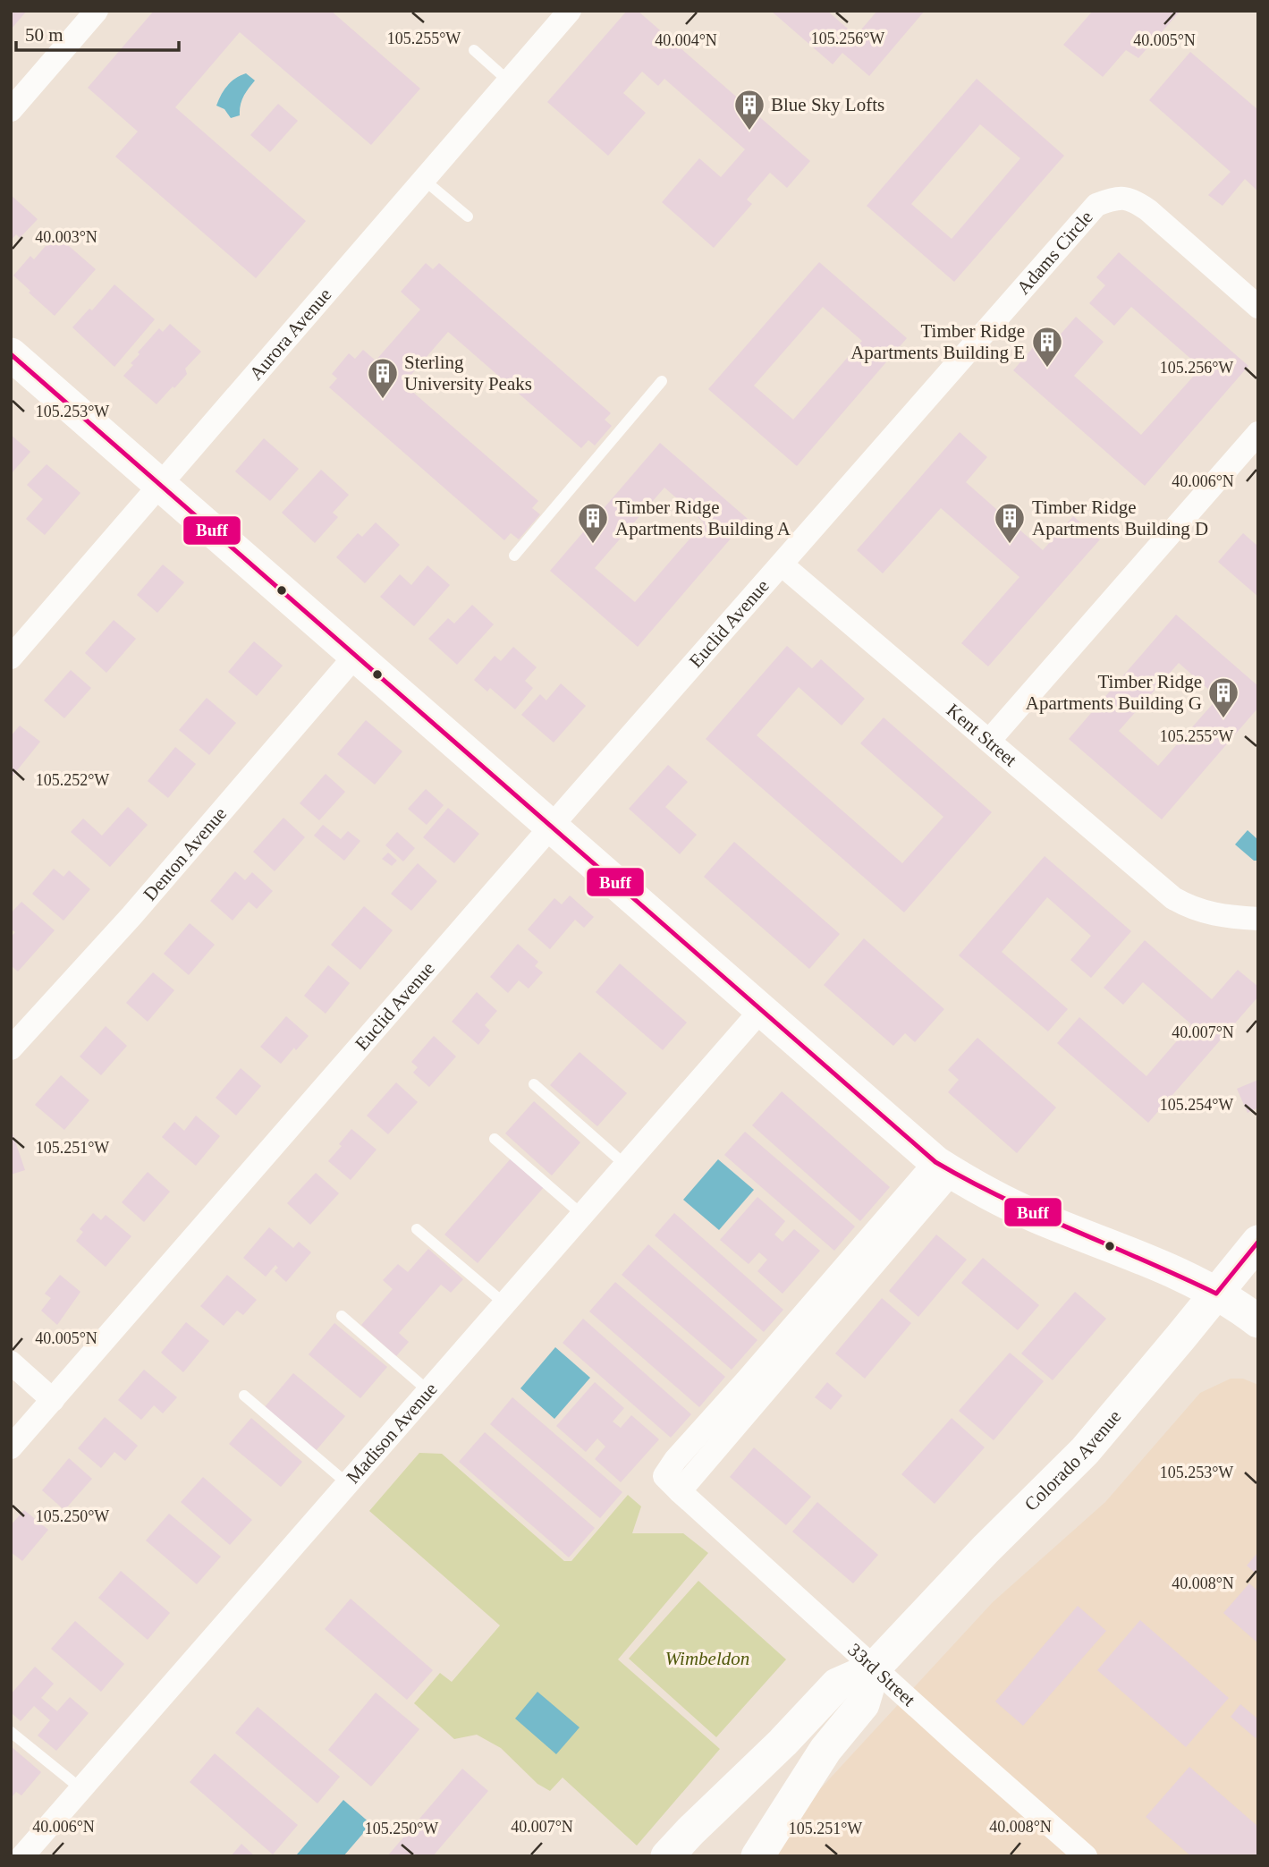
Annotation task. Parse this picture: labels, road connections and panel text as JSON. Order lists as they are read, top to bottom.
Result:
{
  "streets": {
    "main road": ["Colorado Avenue"],
    "street": [
      "Adams Circle",
      "Aurora Avenue",
      "Euclid Avenue",
      "Kent Street",
      "Denton Avenue",
      "Madison Avenue",
      "33rd Street"
    ]
  },
  "crossings": [
    ["Adams Circle", "Euclid Avenue"],
    ["Adams Circle", "Kent Street"],
    ["Euclid Avenue", "Kent Street"],
    ["Colorado Avenue", "33rd Street"]
  ],
  "parks": ["Wimbeldon"],
  "places": {
    "building": [
      "Blue Sky Lofts",
      "Timber Ridge Apartments Building E",
      "Sterling University Peaks",
      "Timber Ridge Apartments Building A",
      "Timber Ridge Apartments Building D",
      "Timber Ridge Apartments Building G"
    ]
  },
  "lines": ["transit line Buff"],
  "scale_bar": "50 m",
  "coordinates": [
    "105.255°W",
    "105.256°W",
    "40.004°N",
    "40.005°N",
    "40.003°N",
    "105.253°W",
    "40.006°N",
    "105.252°W",
    "40.007°N",
    "105.254°W",
    "105.251°W",
    "105.250°W",
    "40.008°N"
  ]
}
